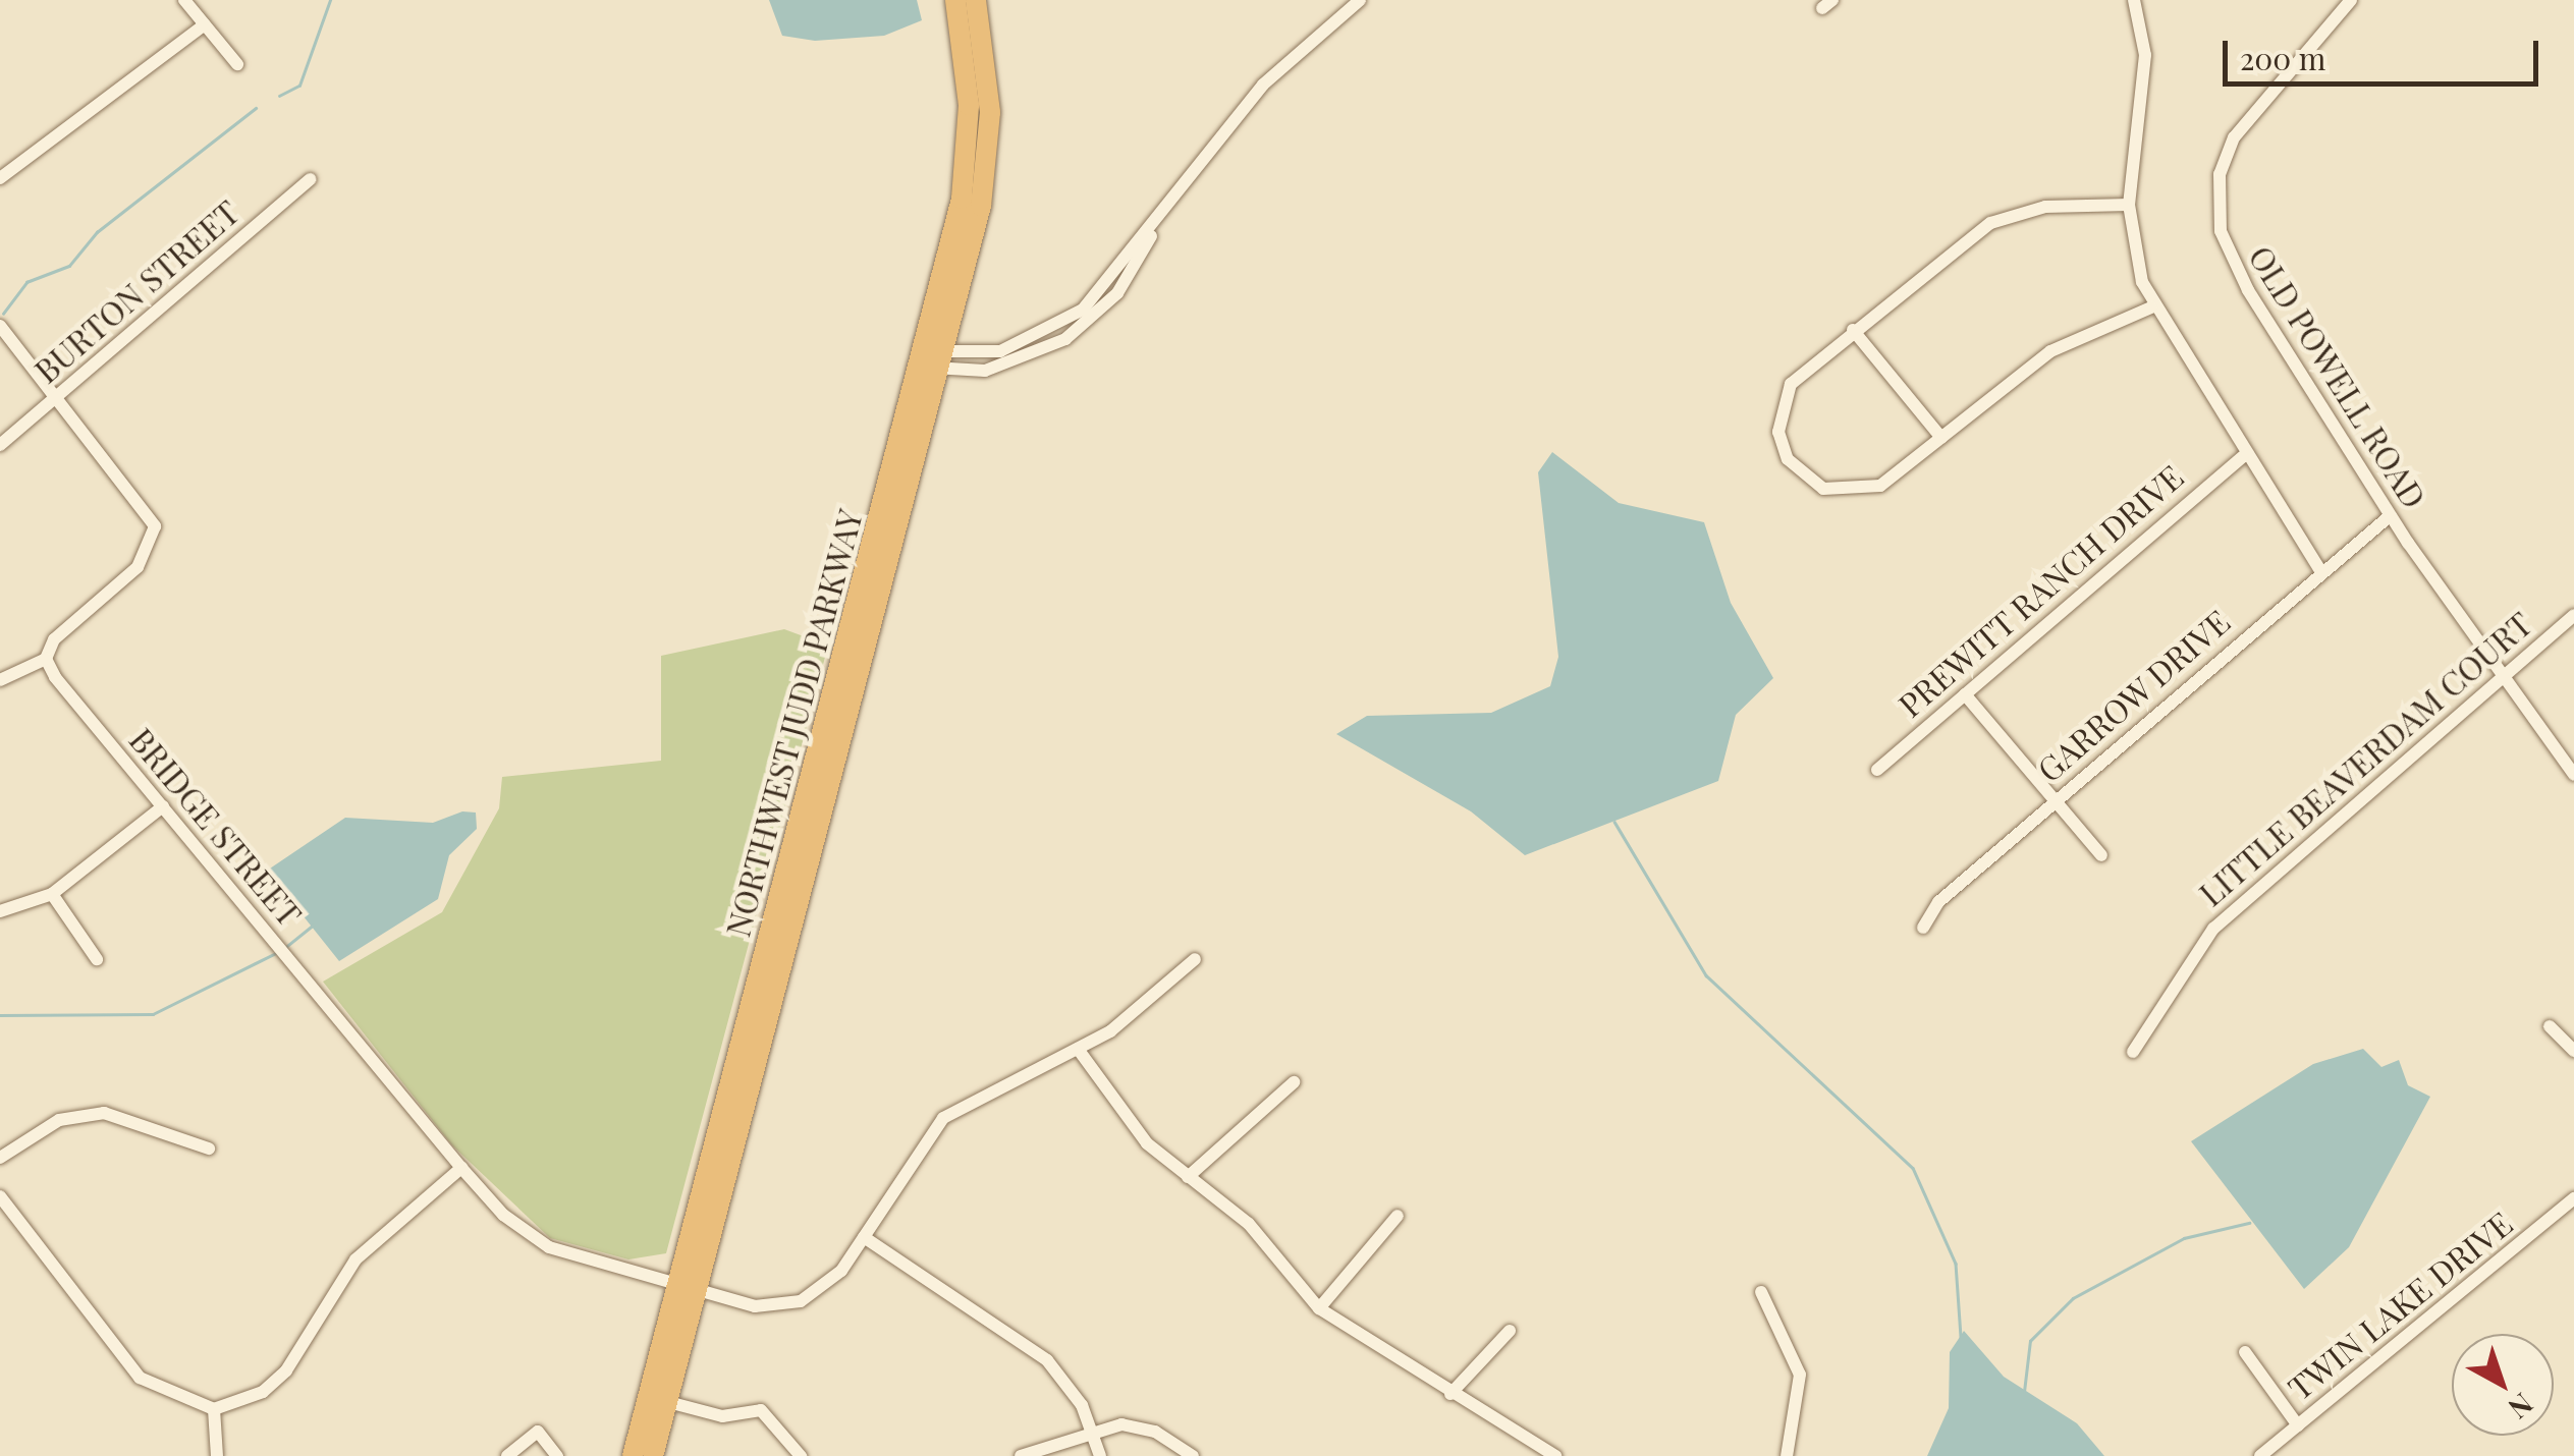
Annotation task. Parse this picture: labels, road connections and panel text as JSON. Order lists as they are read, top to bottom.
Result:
{
  "streets": {
    "highway": ["NORTHWEST JUDD PARKWAY"],
    "street": [
      "BURTON STREET",
      "OLD POWELL ROAD",
      "PREWITT RANCH DRIVE",
      "GARROW DRIVE",
      "LITTLE BEAVERDAM COURT",
      "BRIDGE STREET",
      "TWIN LAKE DRIVE"
    ]
  },
  "crossings": [
    ["OLD POWELL ROAD", "GARROW DRIVE"],
    ["OLD POWELL ROAD", "LITTLE BEAVERDAM COURT"],
    ["NORTHWEST JUDD PARKWAY", "BRIDGE STREET"]
  ],
  "scale_bar": "200 m",
  "north": "bottom right"
}
